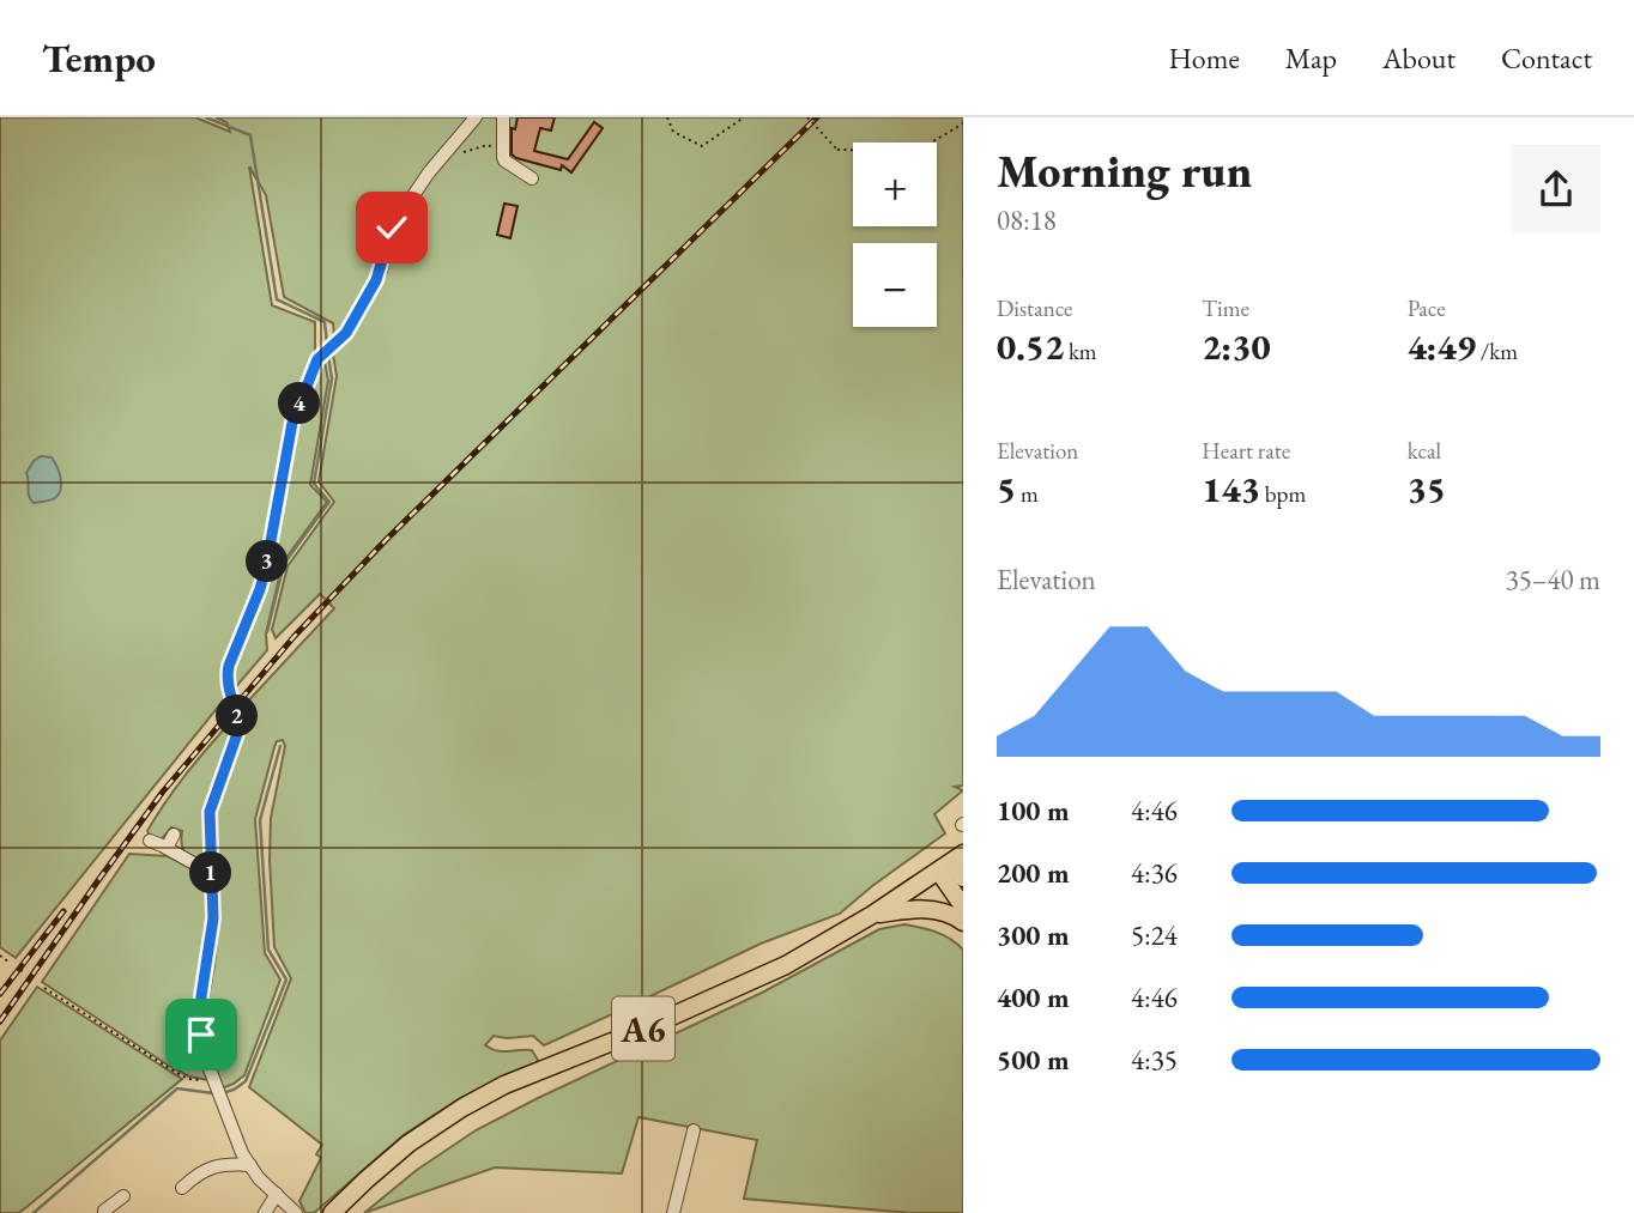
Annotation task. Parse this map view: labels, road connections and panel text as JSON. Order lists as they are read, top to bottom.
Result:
{
  "streets": {
    "highway": ["A6"]
  },
  "page": {
    "header": "Tempo",
    "nav": [
      "Home",
      "Map",
      "About",
      "Contact"
    ],
    "heading": ["Morning run", "08:18"],
    "map_buttons": ["+", "−"],
    "stats": [
      ["Distance", "0.52 km"],
      ["Time", "2:30"],
      ["Pace", "4:49 /km"],
      ["Elevation", "5 m"],
      ["Heart rate", "143 bpm"],
      ["kcal", "35"]
    ],
    "pins": [
      "4",
      "3",
      "2",
      "1"
    ],
    "chart": ["Elevation", "35–40 m"],
    "list": [
      {
        "name": "100 m",
        "note": "4:46"
      },
      {
        "name": "200 m",
        "note": "4:36"
      },
      {
        "name": "300 m",
        "note": "5:24"
      },
      {
        "name": "400 m",
        "note": "4:46"
      },
      {
        "name": "500 m",
        "note": "4:35"
      }
    ]
  }
}
